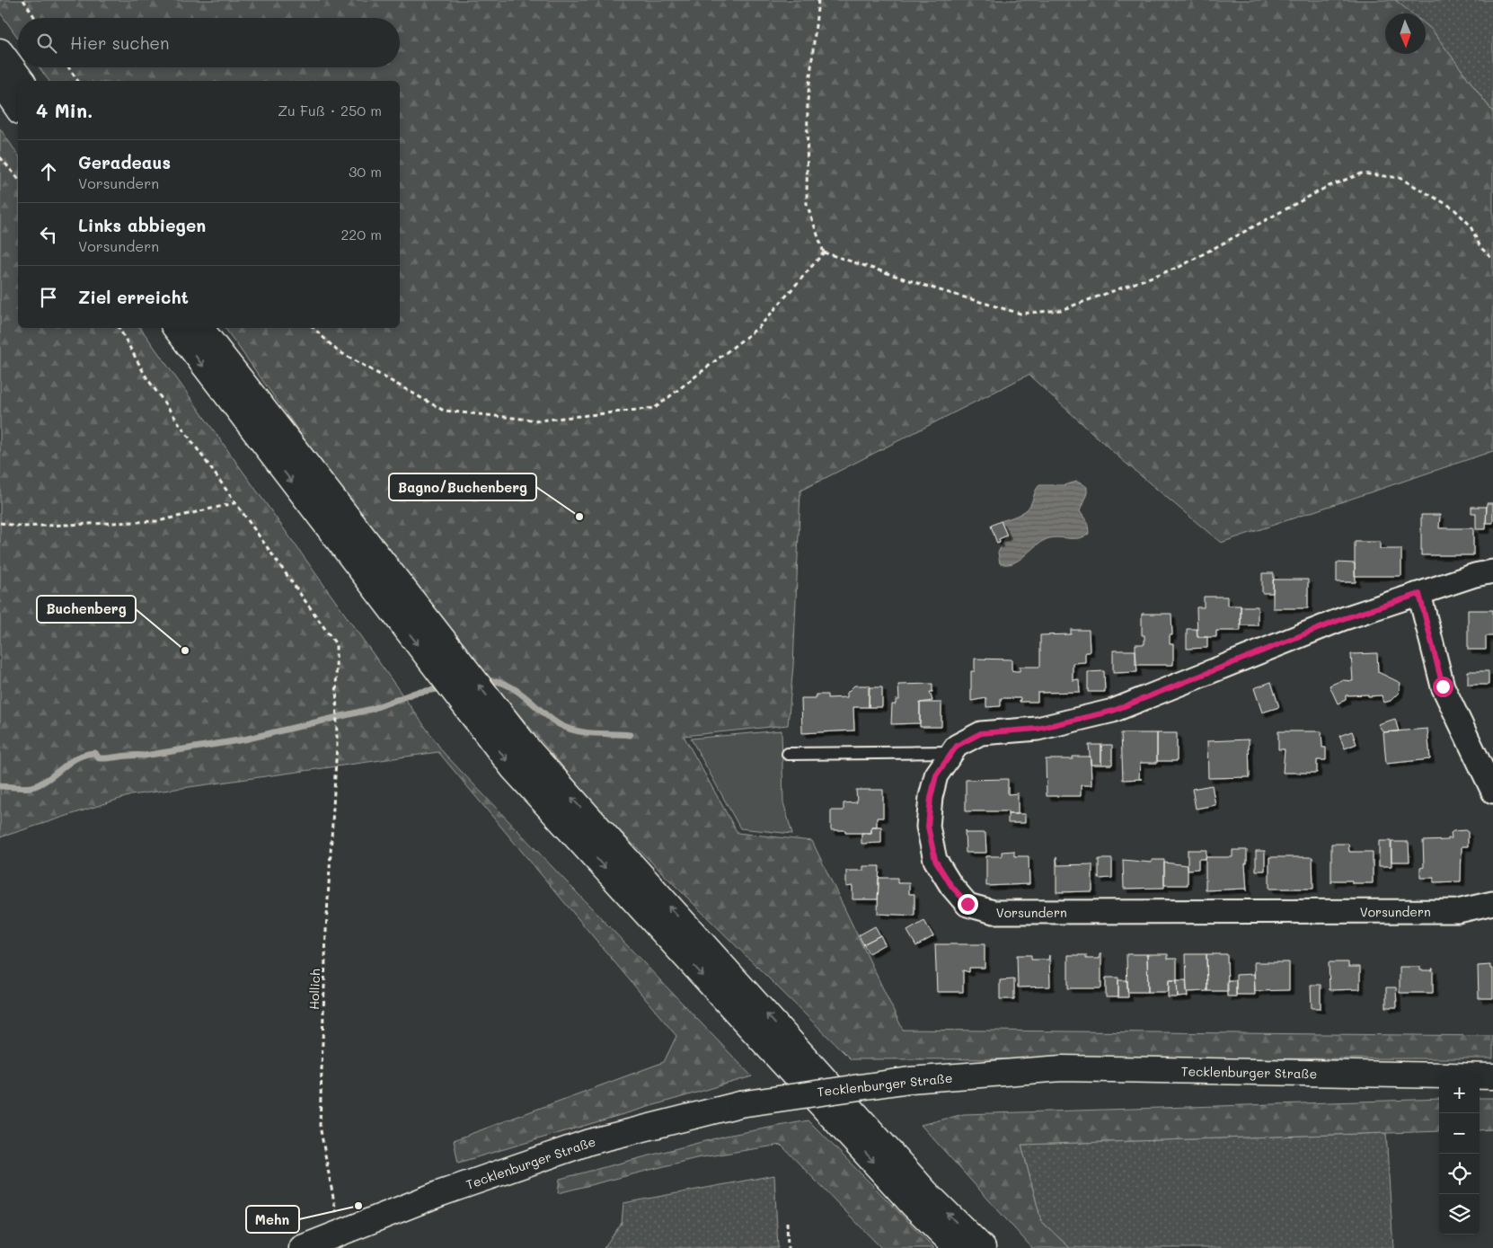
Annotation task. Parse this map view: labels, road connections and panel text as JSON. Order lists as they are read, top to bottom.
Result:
{
  "streets": {
    "main road": ["Tecklenburger Straße"],
    "street": ["Vorsundern"],
    "path": ["Hollich"]
  },
  "crossings": [
    ["Hollich", "Tecklenburger Straße"]
  ],
  "places": ["Bagno/Buchenberg", "Buchenberg", "Mehn"],
  "north": "bottom",
  "page": {
    "search": "Hier suchen",
    "heading": ["4 Min.", "Zu Fuß · 250 m"],
    "list": [
      ["Geradeaus", "Vorsundern", "30 m"],
      ["Links abbiegen", "Vorsundern", "220 m"],
      "Ziel erreicht"
    ],
    "map_buttons": ["+", "−"]
  }
}
